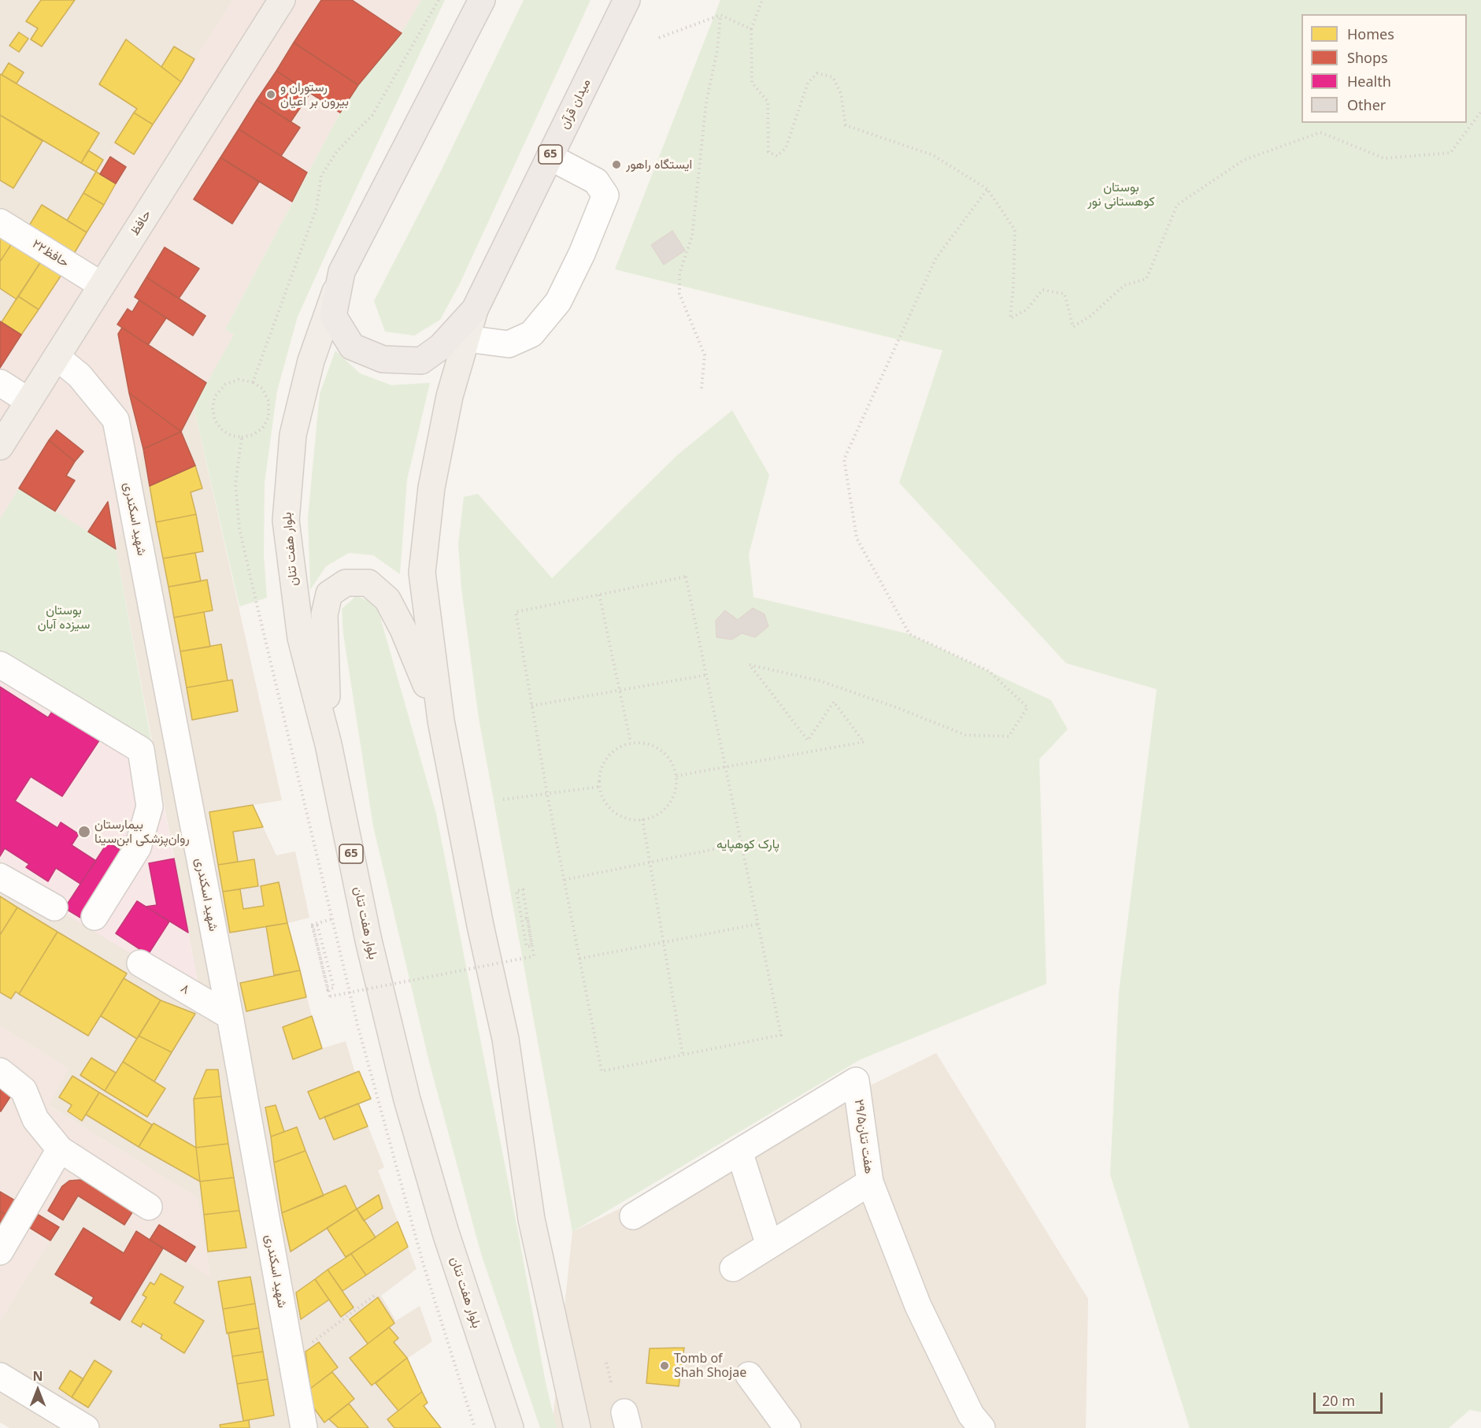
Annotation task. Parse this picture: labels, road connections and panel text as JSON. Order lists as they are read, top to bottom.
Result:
{
  "streets": {
    "highway": ["میدان قرآن", "65"],
    "main road": ["حافظ", "بلوار هفت تنان"],
    "street": [
      "حافظ۲۲",
      "شهید اسکندری",
      "۸",
      "۲۹/۵هفت تنان"
    ]
  },
  "crossings": [
    ["میدان قرآن", "65"],
    ["65", "بلوار هفت تنان"],
    ["حافظ", "حافظ۲۲"],
    ["حافظ", "شهید اسکندری"],
    ["شهید اسکندری", "۸"]
  ],
  "parks": ["بوستان کوهستانی نور", "بوستان سیزده آبان", "پارک کوهپایه"],
  "places": [
    "رستوران و بیرون بر اعيان",
    "ایستگاه راهور",
    "بیمارستان روان‌پزشکی ابن‌سینا",
    "Tomb of Shah Shojae"
  ],
  "legend": [
    "Homes",
    "Shops",
    "Health",
    "Other"
  ],
  "scale_bar": "20 m",
  "north": "top"
}
